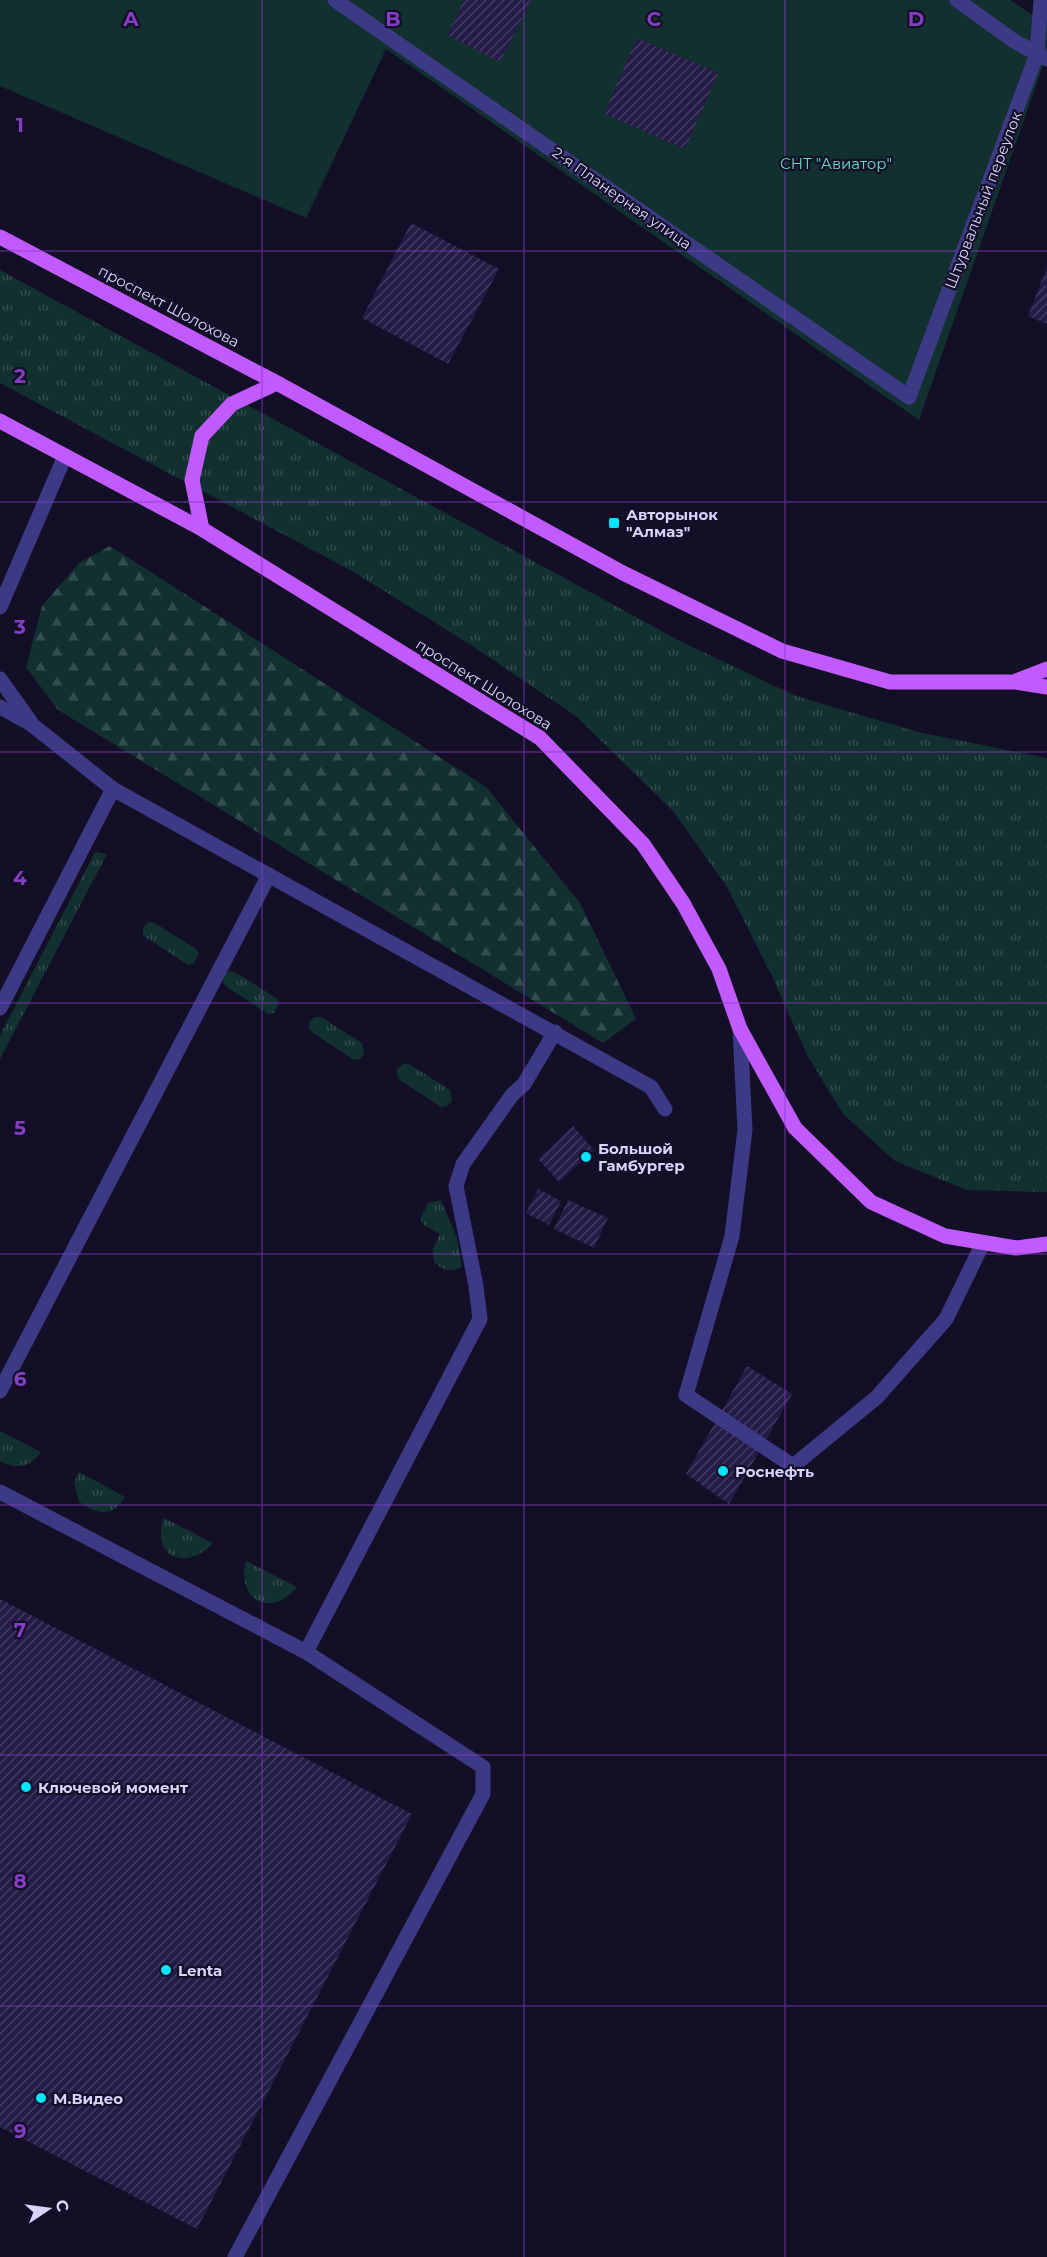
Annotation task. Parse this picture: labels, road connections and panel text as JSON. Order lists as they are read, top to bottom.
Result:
{
  "streets": {
    "main road": ["проспект Шолохова"],
    "street": ["2-я Планерная улица", "Штурвальный переулок"]
  },
  "crossings": [
    ["2-я Планерная улица", "Штурвальный переулок"]
  ],
  "parks": ["СНТ \"Авиатор\""],
  "places": {
    "transit": ["Авторынок \"Алмаз\""],
    "other": [
      "Большой Гамбургер",
      "Роснефть",
      "Ключевой момент",
      "Lenta",
      "М.Видео"
    ]
  },
  "north": "right",
  "grid": {
    "columns": [
      "A",
      "B",
      "C",
      "D"
    ],
    "rows": [
      "1",
      "2",
      "3",
      "4",
      "5",
      "6",
      "7",
      "8",
      "9"
    ]
  }
}
